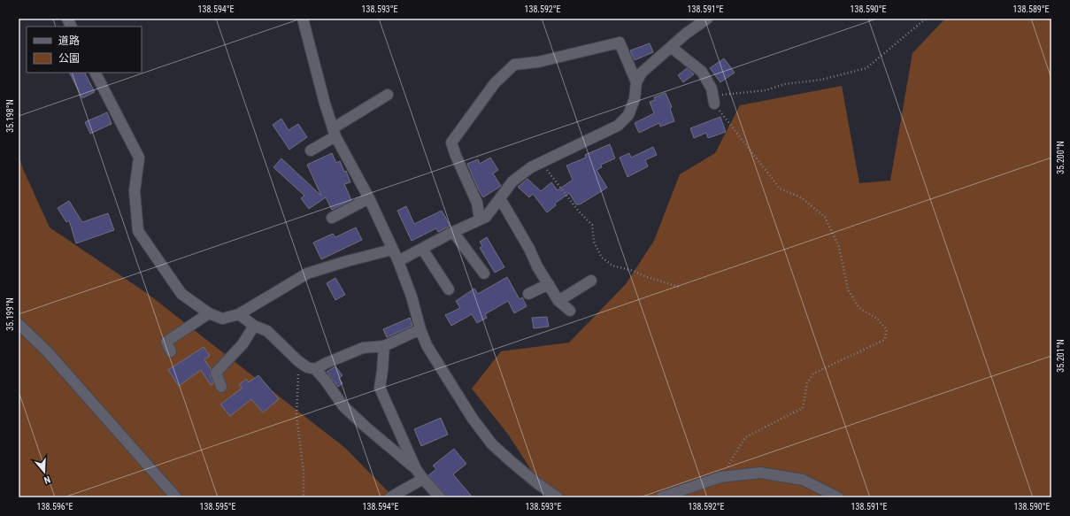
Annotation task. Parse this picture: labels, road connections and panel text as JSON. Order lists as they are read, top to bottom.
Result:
{
  "legend": ["道路", "公園"],
  "north": "bottom",
  "coordinates": [
    "138.594°E",
    "138.593°E",
    "138.592°E",
    "138.591°E",
    "138.590°E",
    "138.589°E",
    "35.198°N",
    "35.200°N",
    "35.199°N",
    "35.201°N",
    "138.596°E",
    "138.595°E"
  ]
}
